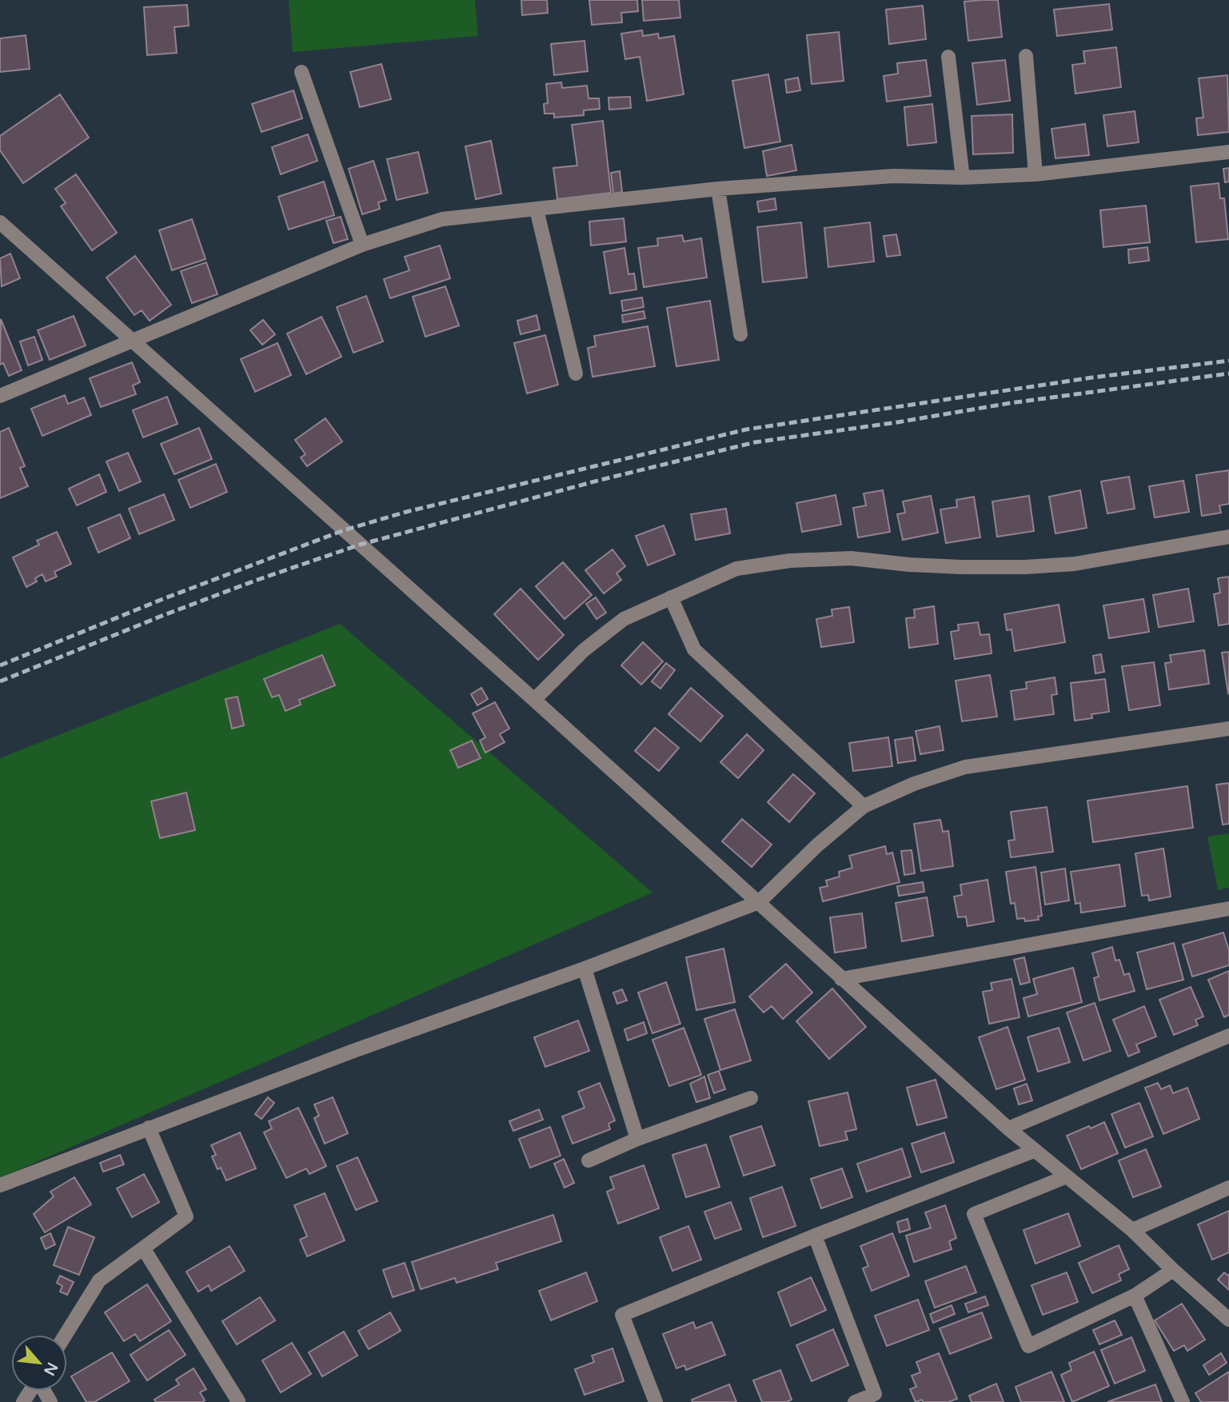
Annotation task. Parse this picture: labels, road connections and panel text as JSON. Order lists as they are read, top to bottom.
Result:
{
  "north": "bottom right"
}
